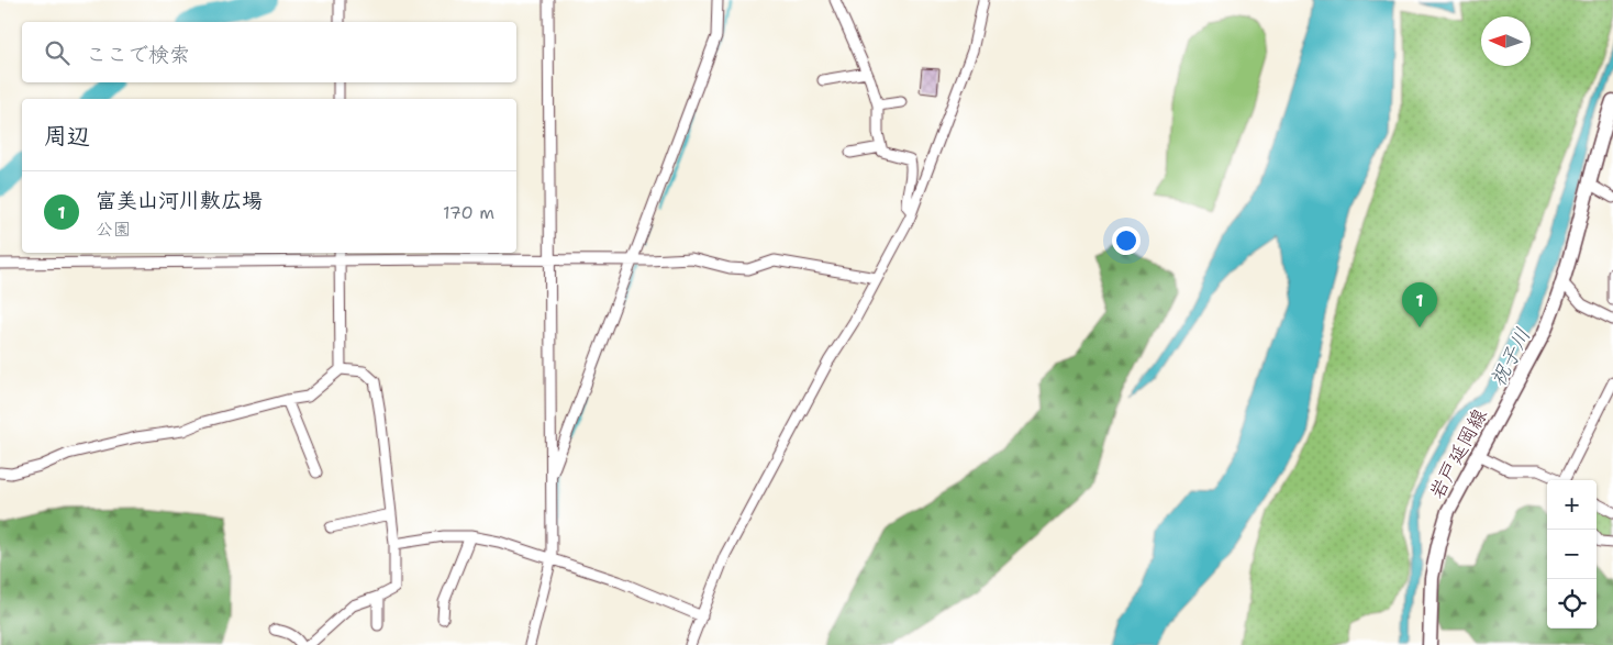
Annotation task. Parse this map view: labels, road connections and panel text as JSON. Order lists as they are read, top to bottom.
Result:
{
  "streets": {
    "main road": ["岩戸延岡線"]
  },
  "water": ["祝子川"],
  "north": "left",
  "page": {
    "search": "ここで検索",
    "heading": "周辺",
    "list": [
      {
        "mark": "1",
        "name": "富美山河川敷広場",
        "note": "公園",
        "value": "170 m"
      }
    ],
    "pins": "1",
    "map_buttons": ["+", "−"]
  }
}
